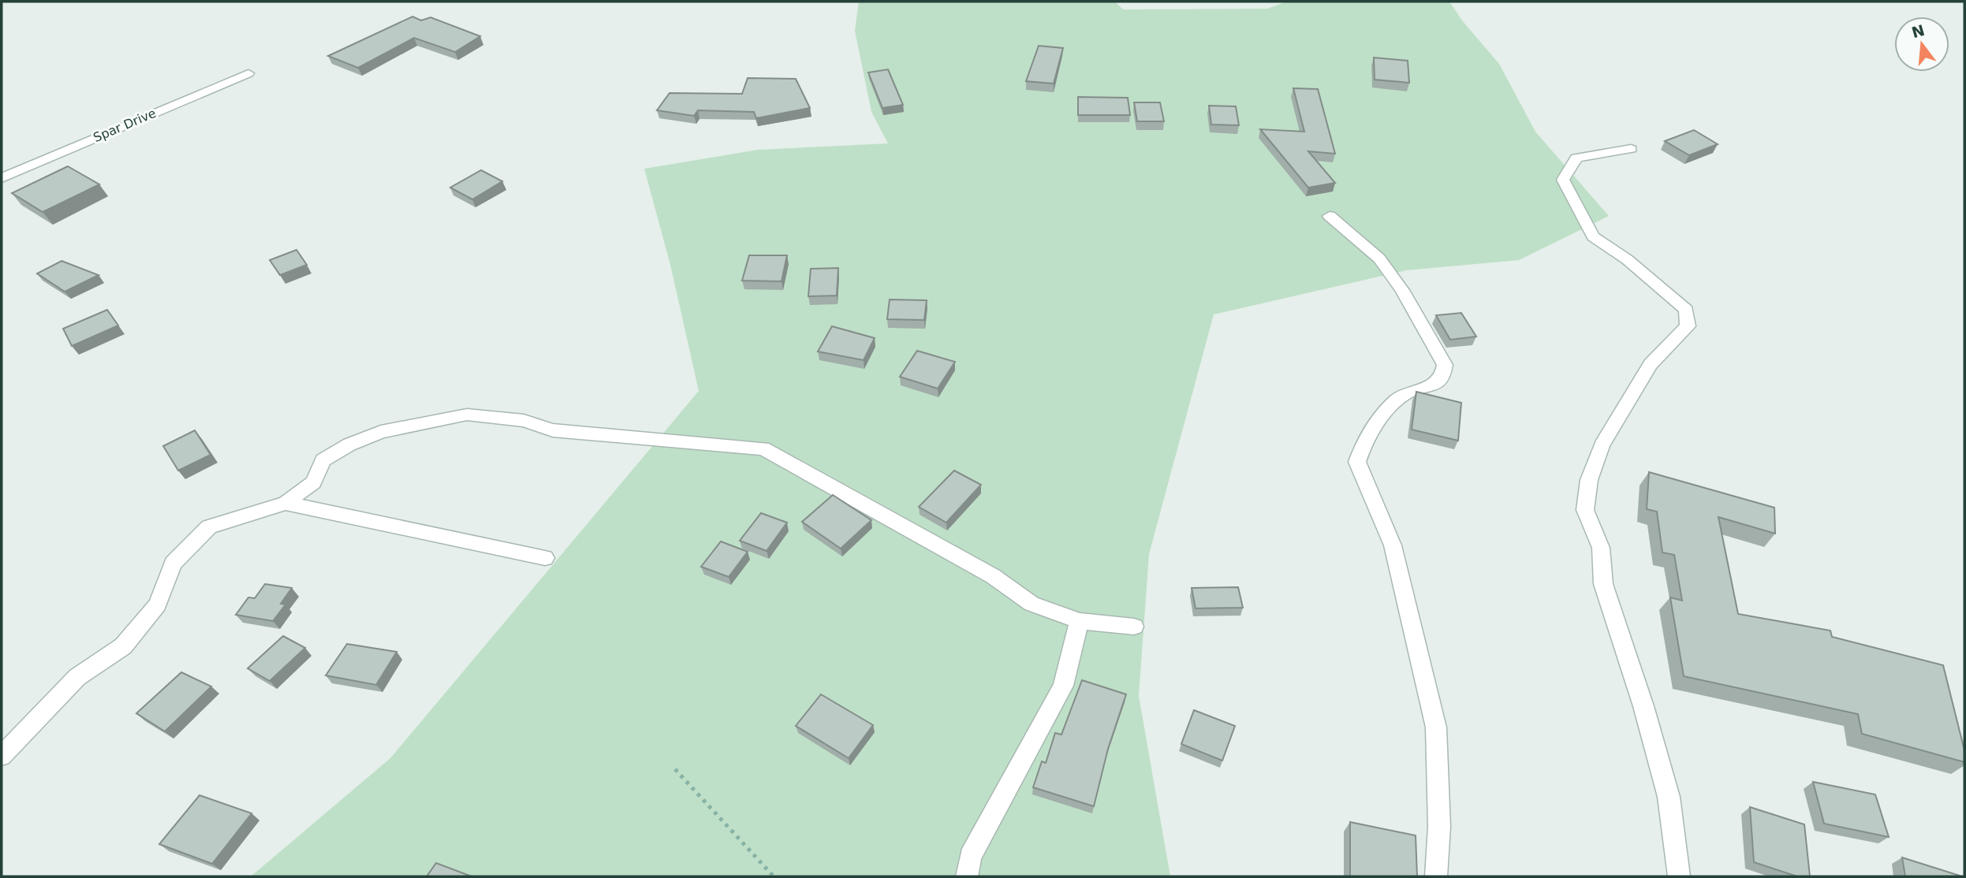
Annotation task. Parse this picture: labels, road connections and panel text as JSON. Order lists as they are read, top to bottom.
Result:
{
  "streets": {
    "street": ["Spar Drive"]
  },
  "north": "top"
}
